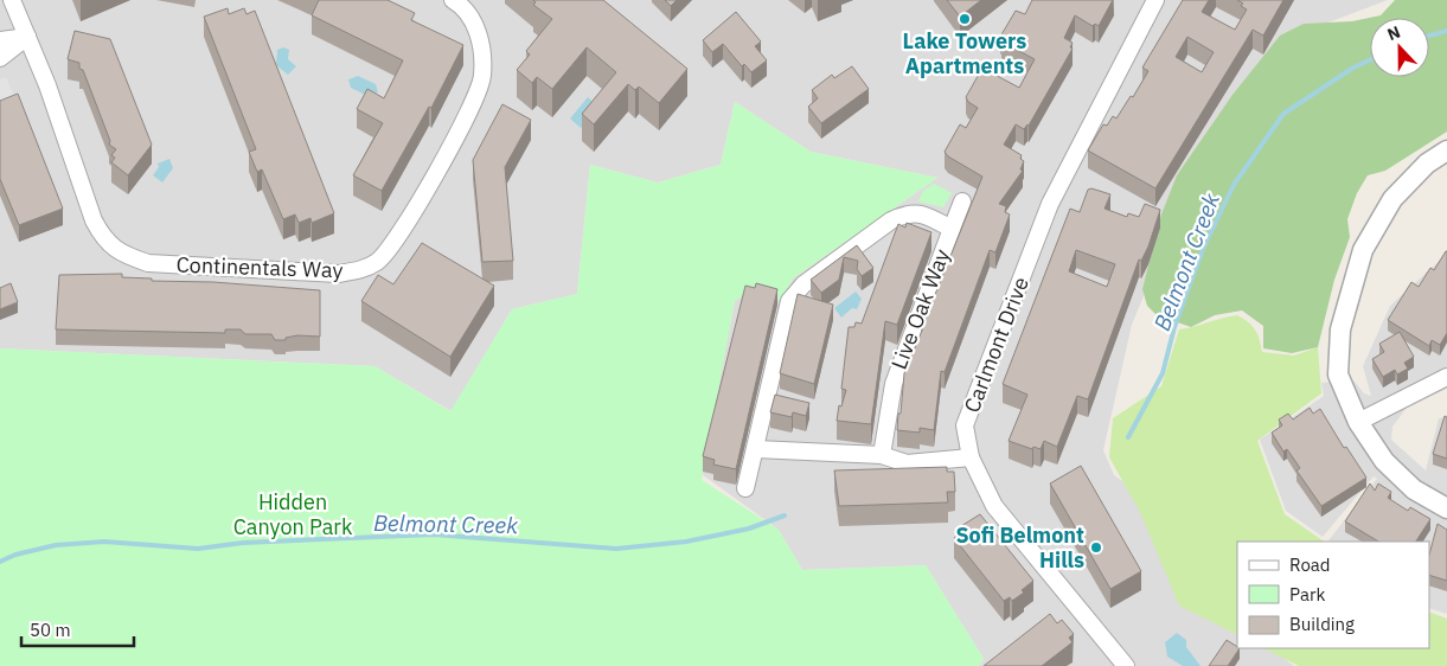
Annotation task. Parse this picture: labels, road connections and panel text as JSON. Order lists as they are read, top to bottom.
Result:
{
  "streets": {
    "street": ["Continentals Way", "Live Oak Way", "Carlmont Drive"]
  },
  "water": ["Belmont Creek"],
  "parks": ["Hidden Canyon Park"],
  "places": ["Lake Towers Apartments", "Sofi Belmont Hills"],
  "legend": ["Road", "Park", "Building"],
  "scale_bar": "50 m",
  "north": "top"
}
